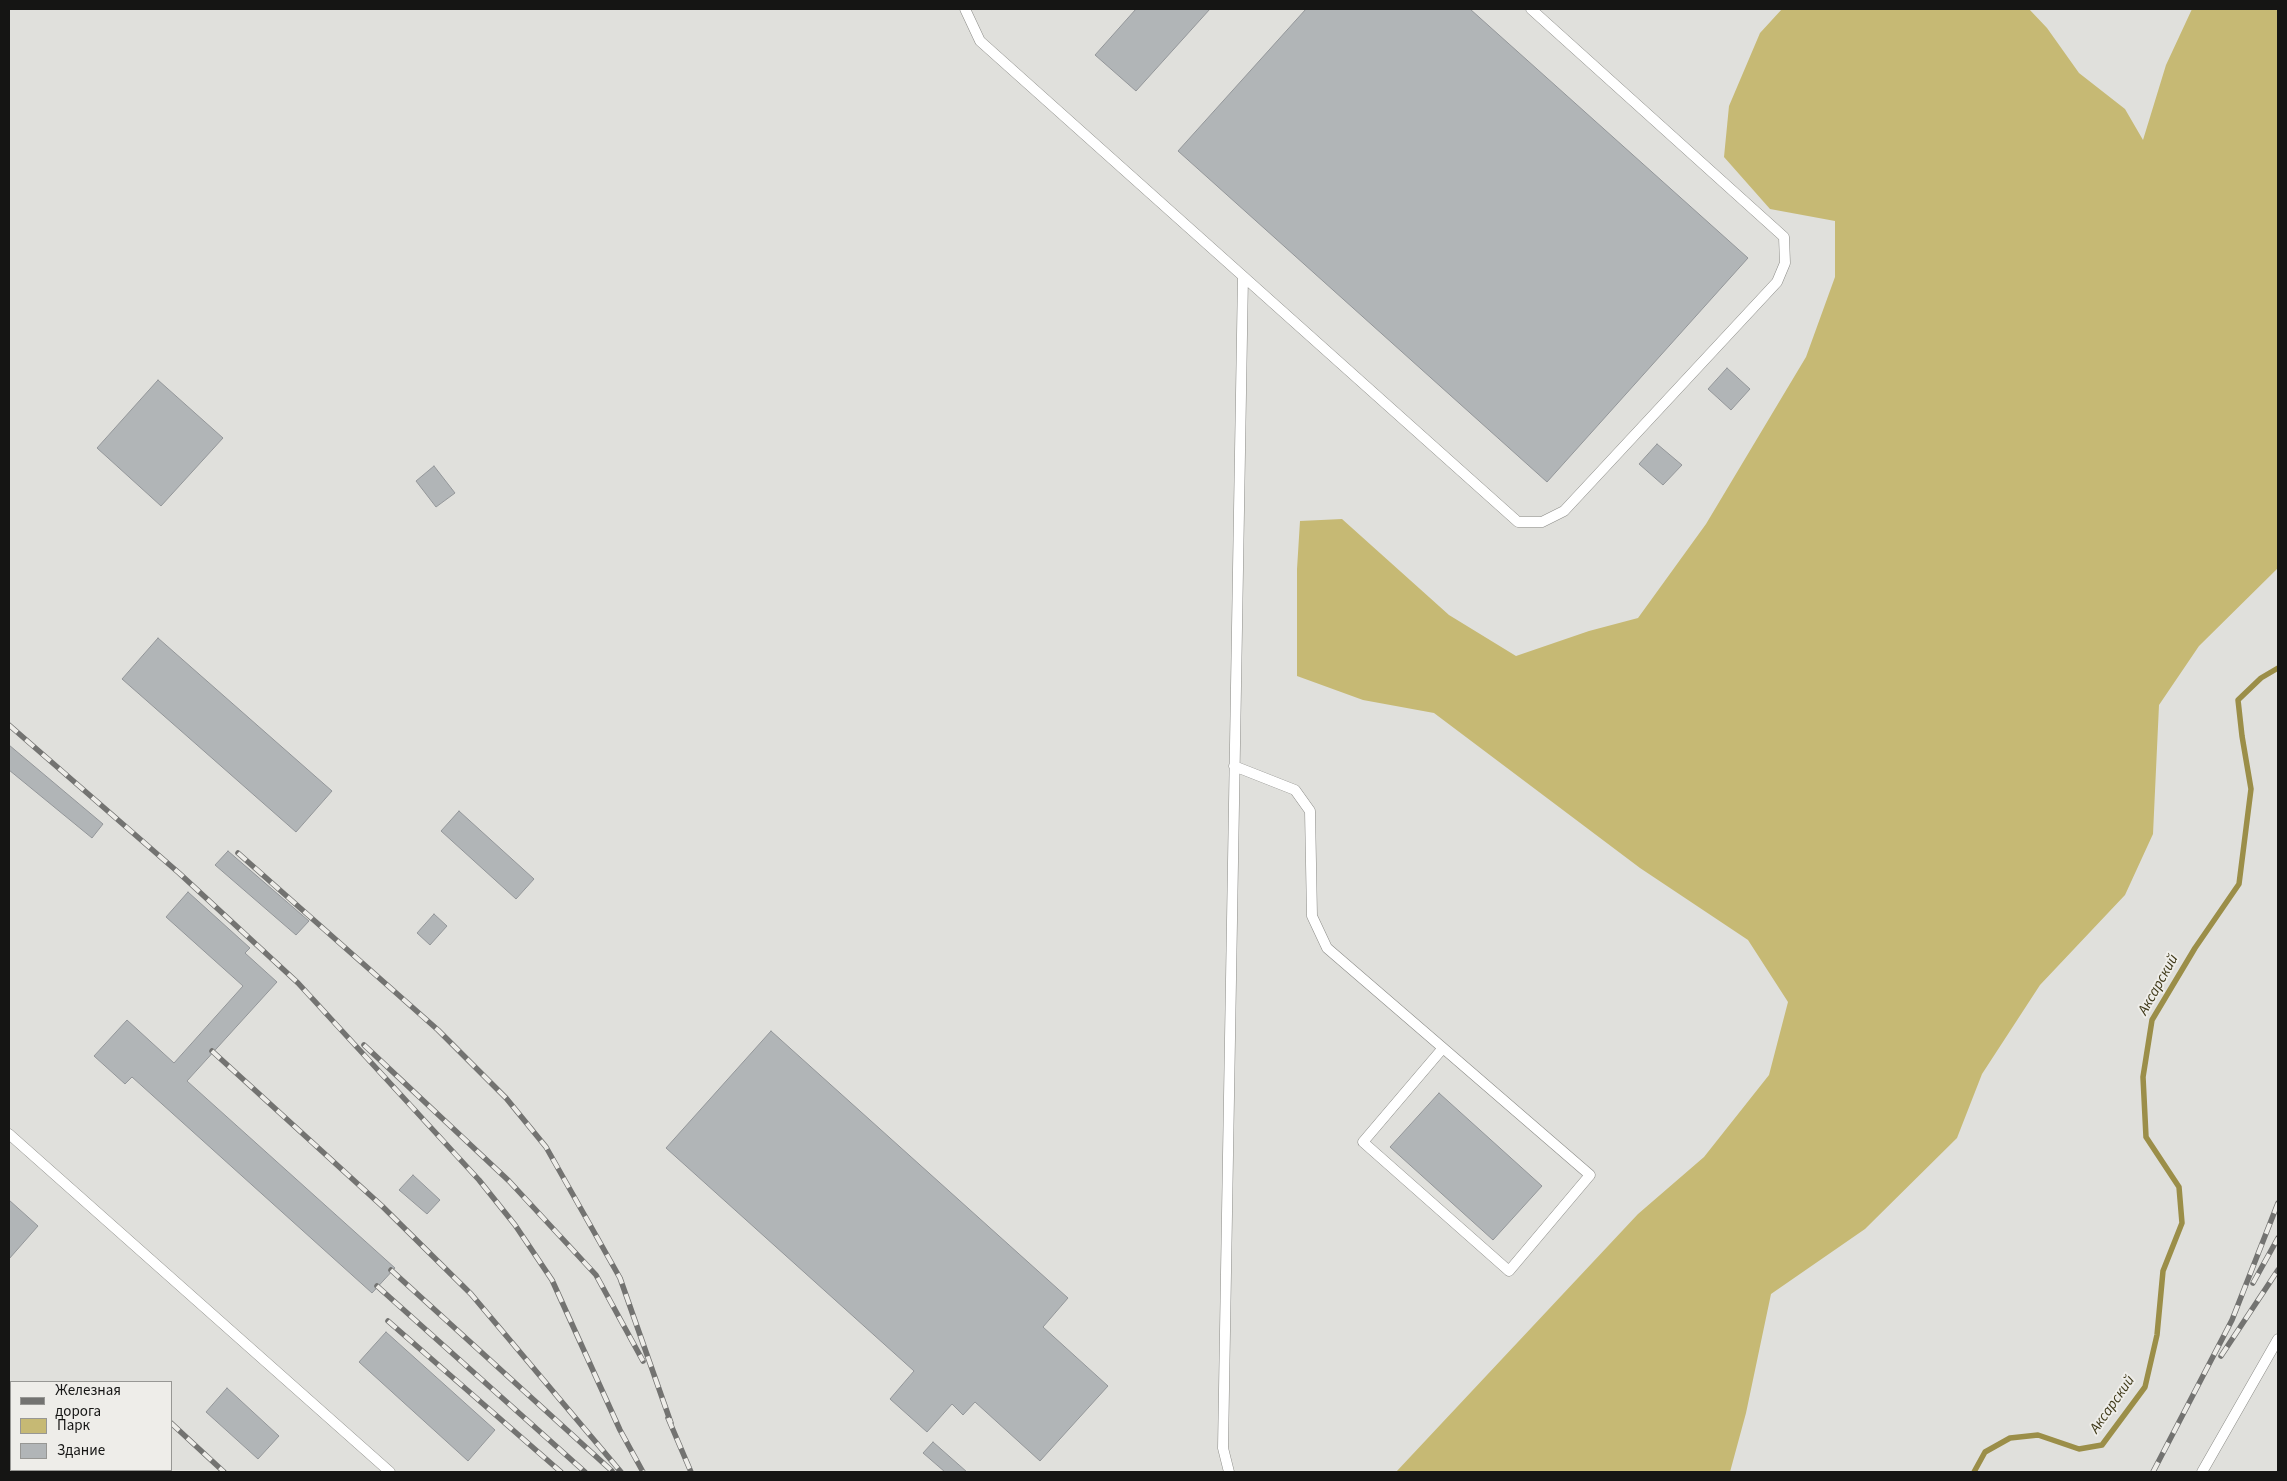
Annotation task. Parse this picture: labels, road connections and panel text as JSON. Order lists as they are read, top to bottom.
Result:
{
  "water": ["Аксарский"],
  "legend": ["Железная дорога", "Парк", "Здание"]
}
